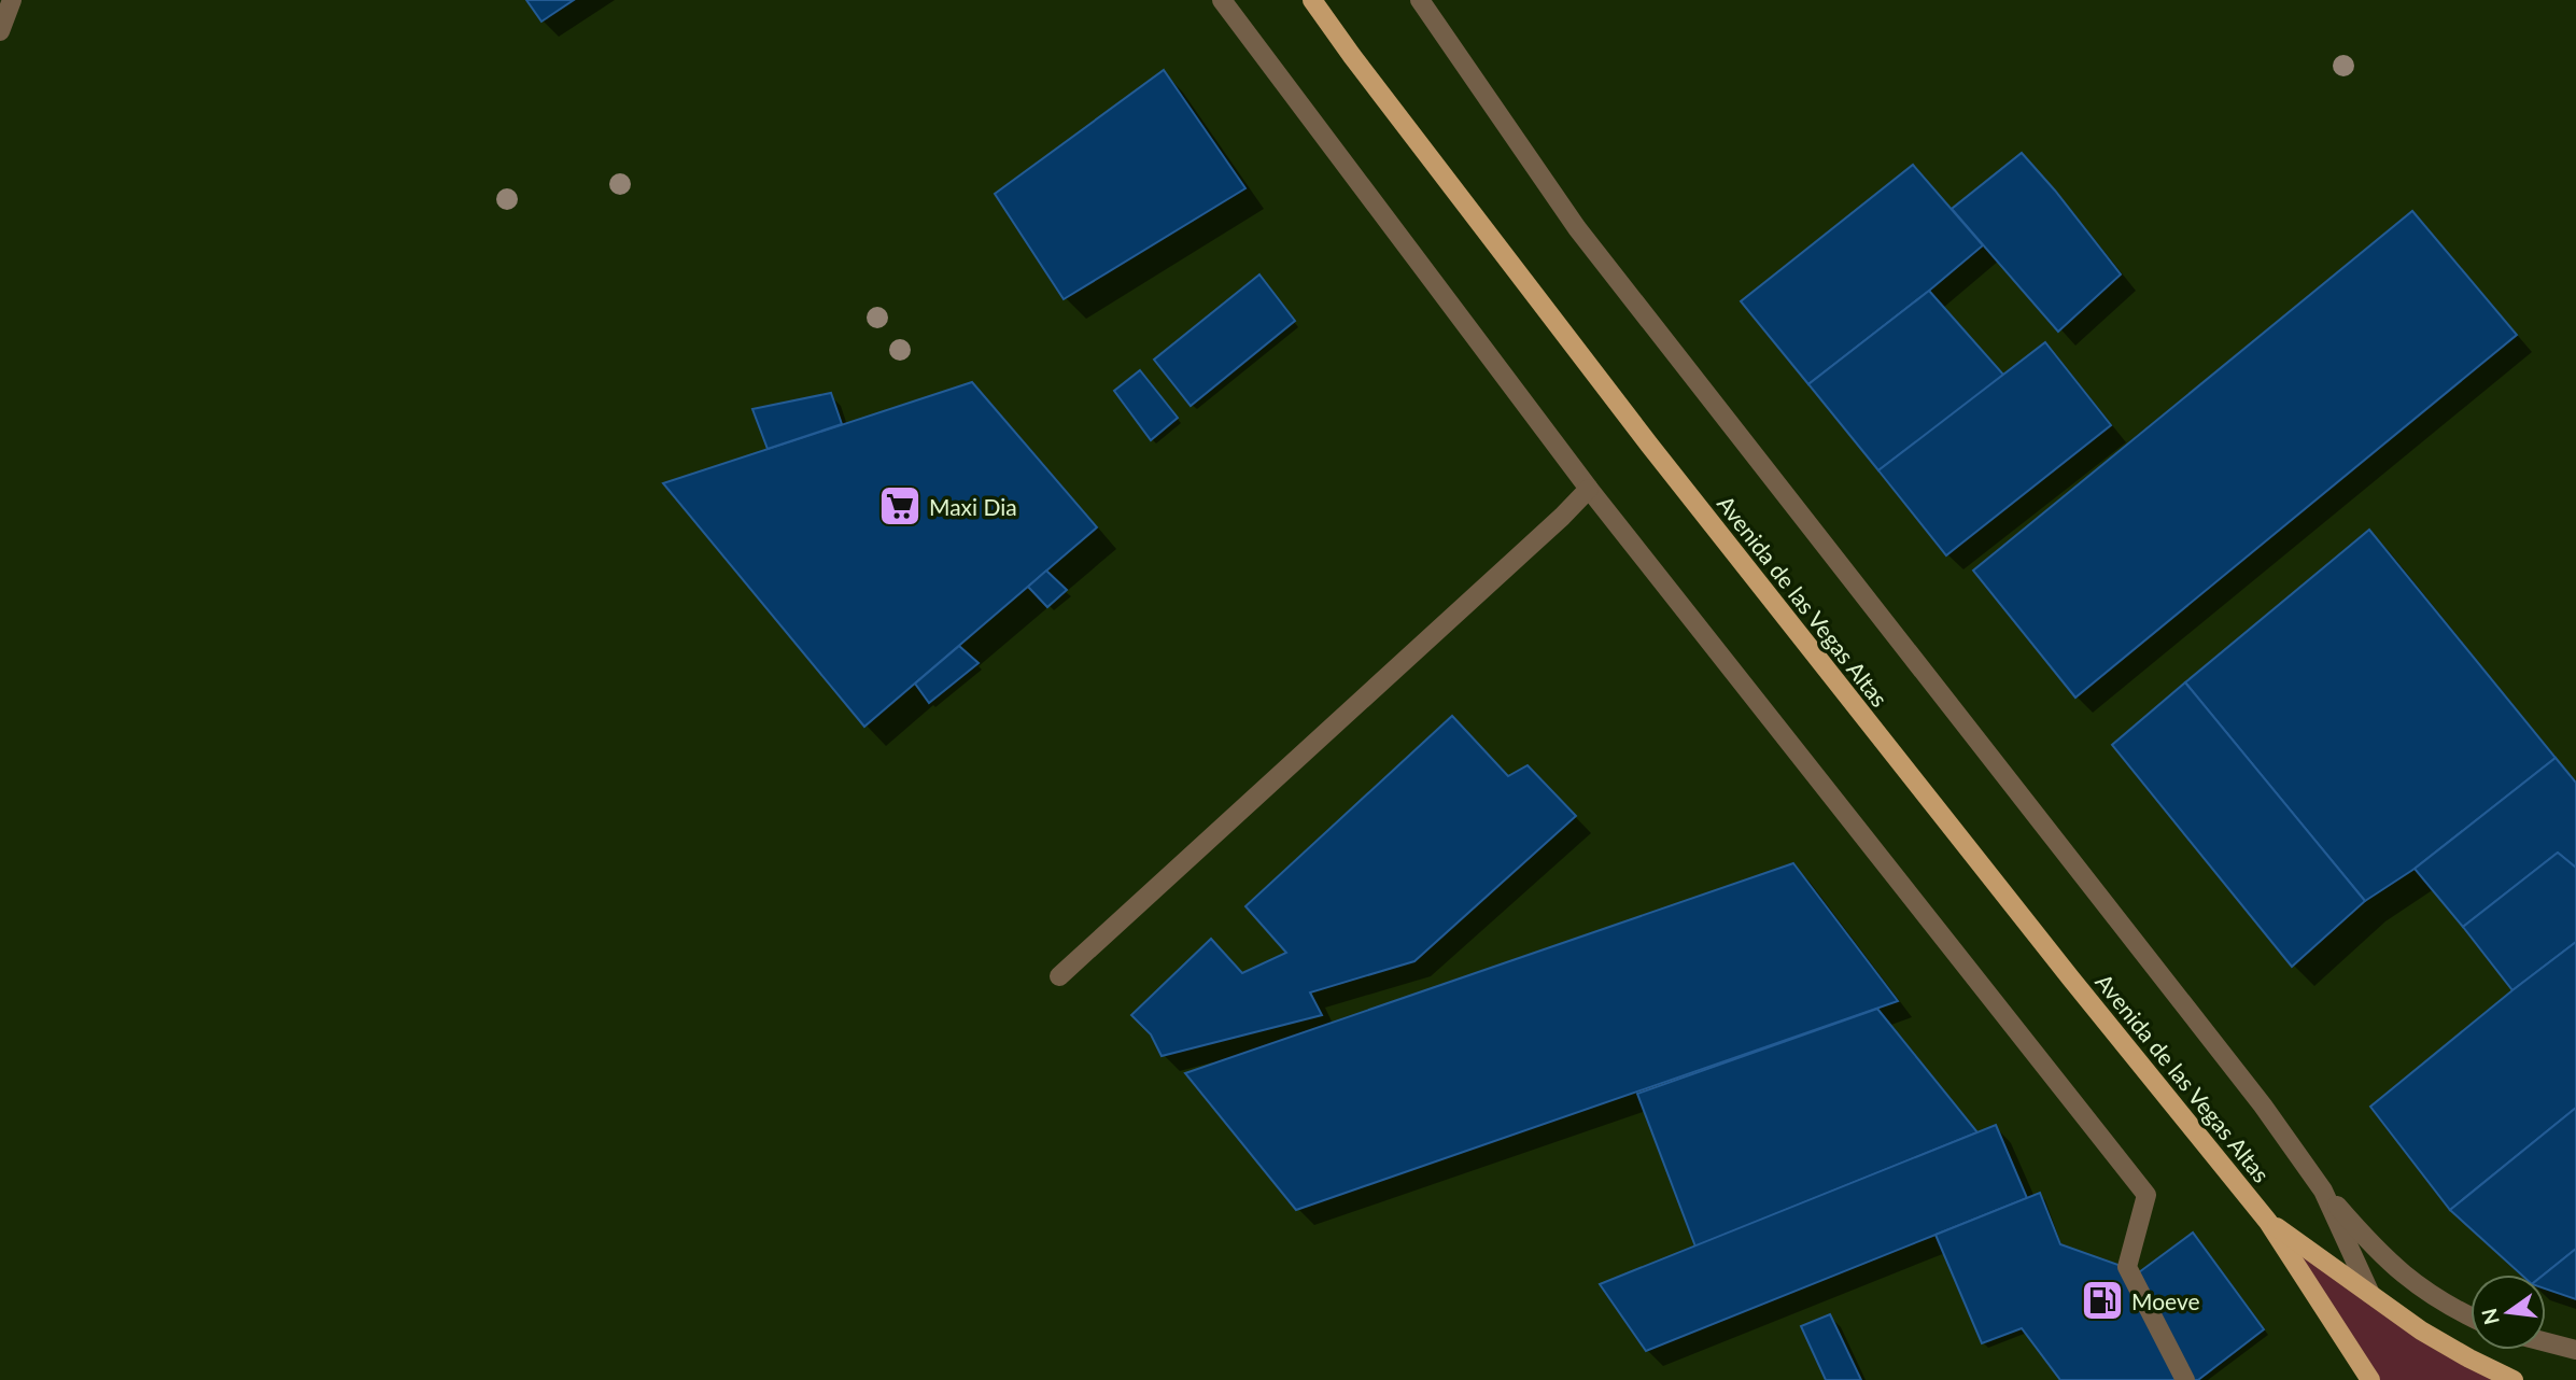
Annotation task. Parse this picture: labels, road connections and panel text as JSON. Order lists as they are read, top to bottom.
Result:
{
  "streets": {
    "main road": ["Avenida de las Vegas Altas"]
  },
  "places": {
    "supermarket": ["Maxi Dia"],
    "fuel station": ["Moeve"]
  },
  "north": "left"
}
